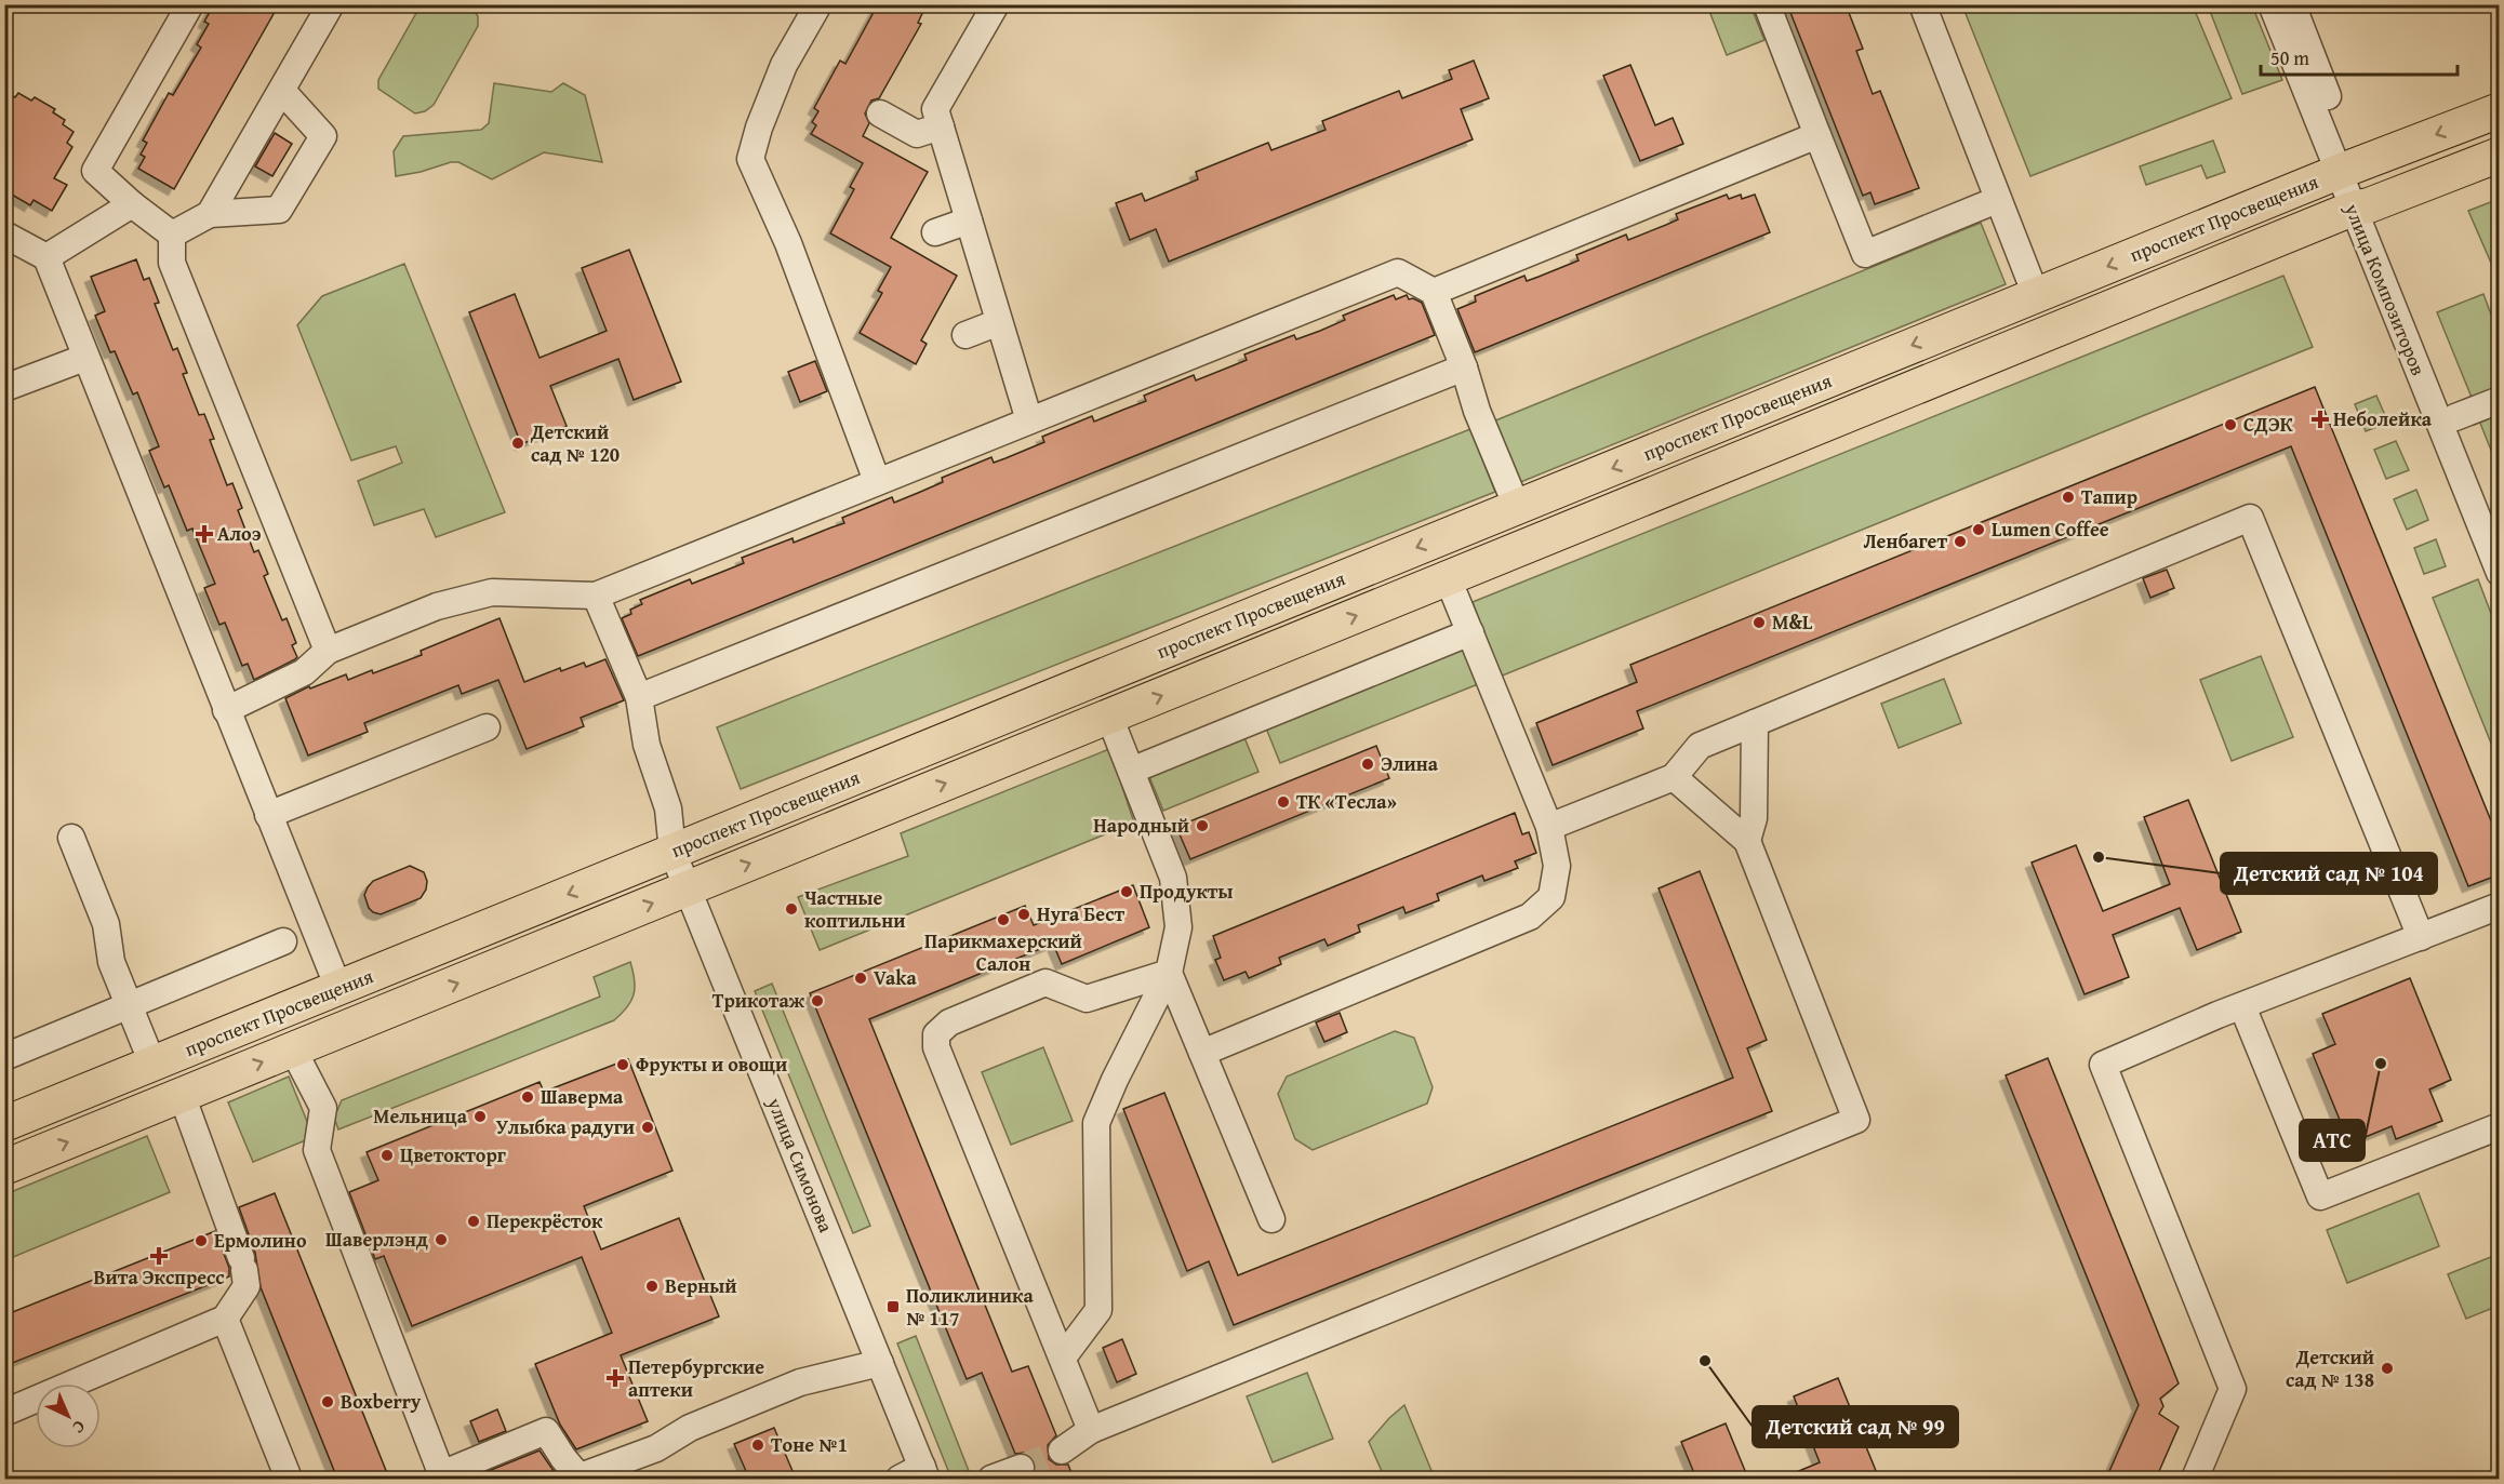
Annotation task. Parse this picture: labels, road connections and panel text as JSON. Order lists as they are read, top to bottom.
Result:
{
  "streets": {
    "main road": ["проспект Просвещения"],
    "street": ["улица Композиторов", "улица Симонова"]
  },
  "crossings": [
    ["проспект Просвещения", "улица Композиторов"],
    ["проспект Просвещения", "улица Симонова"]
  ],
  "places": {
    "health": [
      "Неболейка",
      "Алоэ",
      "Вита Экспресс",
      "Петербургские аптеки"
    ],
    "other": [
      "СДЭК",
      "Детский сад № 120",
      "Тапир",
      "Lumen Coffee",
      "Ленбагет",
      "M&L",
      "Элина",
      "ТК «Тесла»",
      "Народный",
      "Детский сад № 104",
      "Продукты",
      "Частные коптильни",
      "Нуга Бест",
      "Парикмахерский Салон",
      "Vaka",
      "Трикотаж",
      "АТС",
      "Фрукты и овощи",
      "Шаверма",
      "Мельница",
      "Улыбка радуги",
      "Цветокторг",
      "Перекрёсток",
      "Шаверлэнд",
      "Ермолино",
      "Верный",
      "Детский сад № 99",
      "Детский сад № 138",
      "Boxberry",
      "Тоне №1"
    ],
    "transit": ["Поликлиника № 117"]
  },
  "scale_bar": "50 m",
  "north": "bottom right"
}
